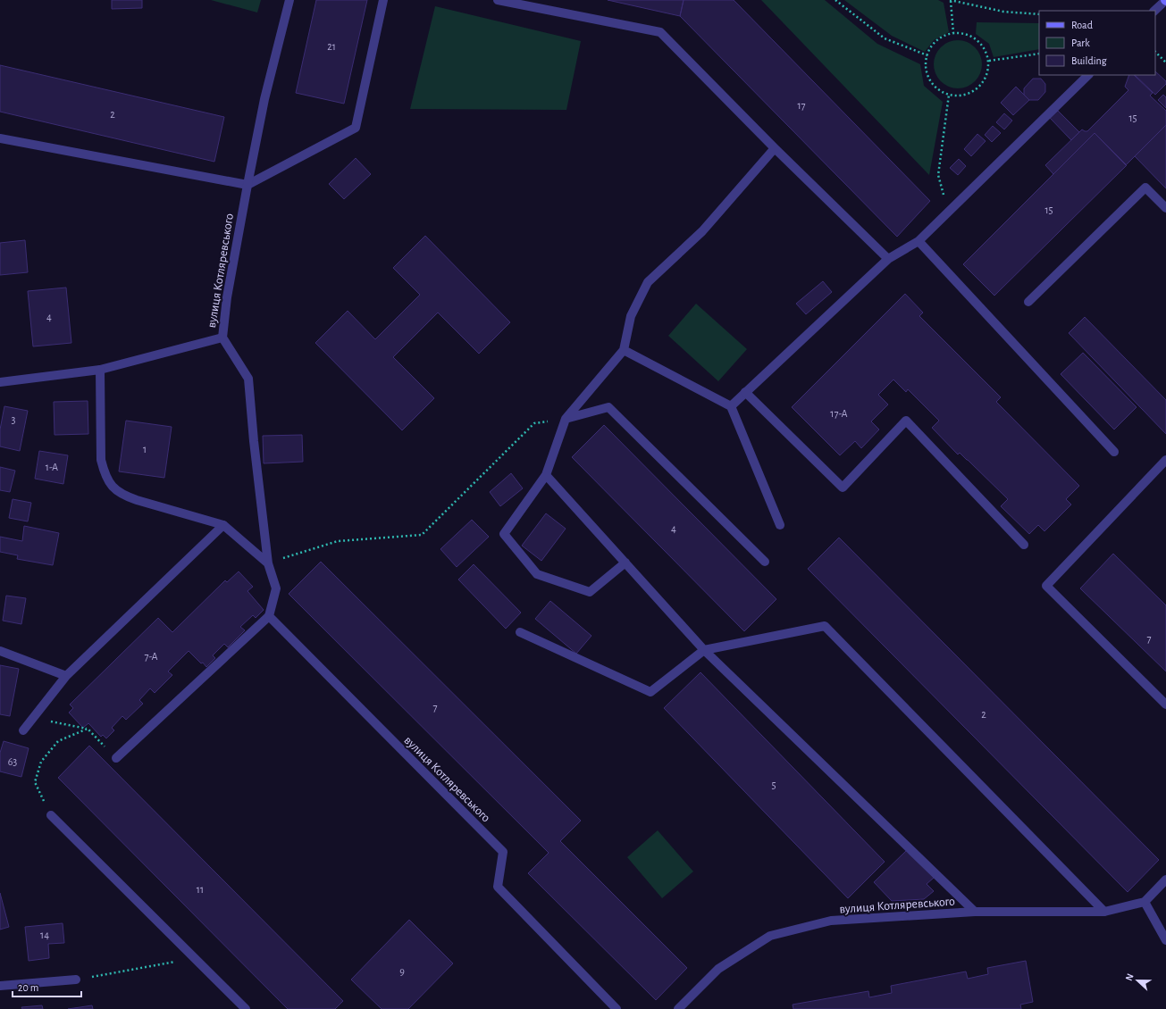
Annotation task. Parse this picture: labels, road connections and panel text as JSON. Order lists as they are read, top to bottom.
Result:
{
  "streets": {
    "street": ["вулиця Котляревського"]
  },
  "house_numbers": [
    "21",
    "17",
    "2",
    "15",
    "15",
    "4",
    "17-А",
    "3",
    "1",
    "1-А",
    "4",
    "7",
    "7-А",
    "7",
    "2",
    "63",
    "5",
    "11",
    "14",
    "9"
  ],
  "legend": ["Road", "Park", "Building"],
  "scale_bar": "20 m",
  "north": "left"
}
